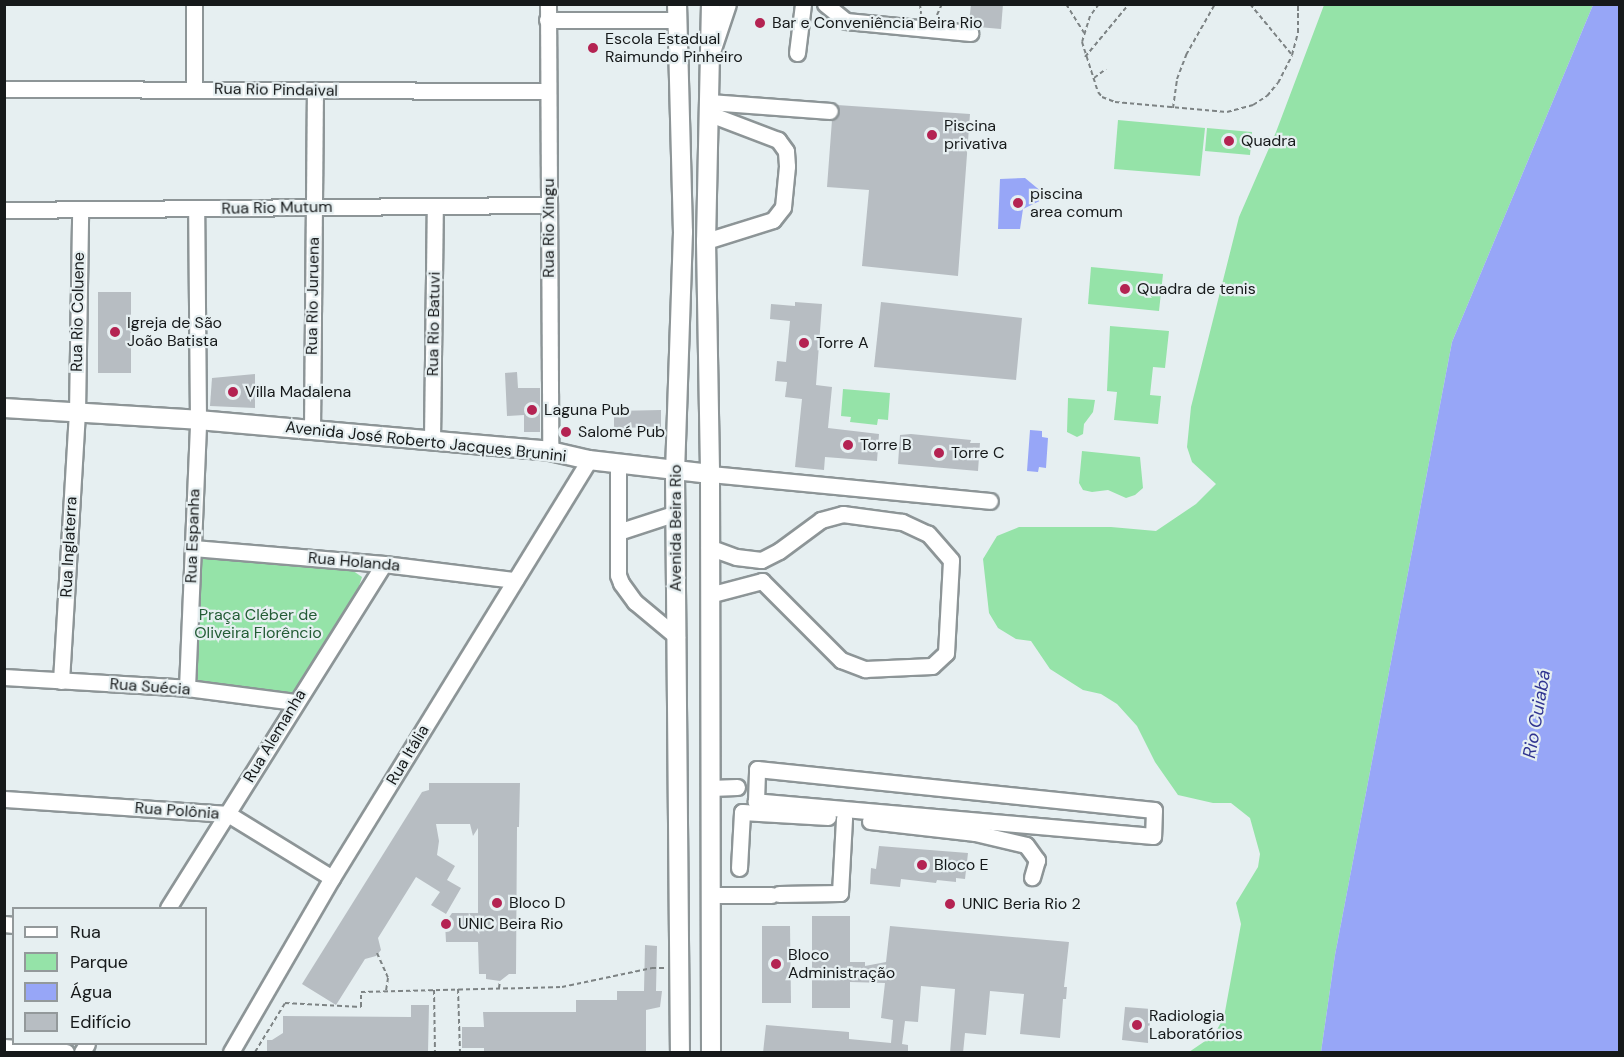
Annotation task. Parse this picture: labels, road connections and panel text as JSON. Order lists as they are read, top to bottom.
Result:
{
  "streets": {
    "main road": ["Avenida José Roberto Jacques Brunini", "Avenida Beira Rio"],
    "street": [
      "Rua Rio Pindaival",
      "Rua Rio Mutum",
      "Rua Rio Xingu",
      "Rua Rio Juruena",
      "Rua Rio Coluene",
      "Rua Rio Batuvi",
      "Rua Espanha",
      "Rua Inglaterra",
      "Rua Holanda",
      "Rua Suécia",
      "Rua Alemanha",
      "Rua Itália",
      "Rua Polônia"
    ]
  },
  "crossings": [
    ["Rua Rio Pindaival", "Rua Rio Xingu"],
    ["Rua Rio Pindaival", "Rua Rio Juruena"],
    ["Rua Rio Mutum", "Rua Rio Xingu"],
    ["Rua Rio Mutum", "Rua Rio Juruena"],
    ["Rua Rio Mutum", "Rua Rio Coluene"],
    ["Rua Rio Mutum", "Rua Rio Batuvi"],
    ["Rua Rio Mutum", "Rua Espanha"],
    ["Rua Rio Xingu", "Avenida José Roberto Jacques Brunini"],
    ["Rua Rio Juruena", "Avenida José Roberto Jacques Brunini"],
    ["Rua Rio Coluene", "Avenida José Roberto Jacques Brunini"],
    ["Rua Rio Coluene", "Rua Inglaterra"],
    ["Rua Rio Batuvi", "Avenida José Roberto Jacques Brunini"],
    ["Avenida José Roberto Jacques Brunini", "Avenida Beira Rio"],
    ["Avenida José Roberto Jacques Brunini", "Rua Espanha"],
    ["Avenida José Roberto Jacques Brunini", "Rua Inglaterra"],
    ["Avenida José Roberto Jacques Brunini", "Rua Itália"],
    ["Rua Espanha", "Rua Holanda"],
    ["Rua Espanha", "Rua Suécia"],
    ["Rua Inglaterra", "Rua Suécia"],
    ["Rua Holanda", "Rua Alemanha"],
    ["Rua Holanda", "Rua Itália"],
    ["Rua Suécia", "Rua Alemanha"],
    ["Rua Alemanha", "Rua Polônia"],
    ["Rua Itália", "Rua Polônia"]
  ],
  "water": ["Rio Cuiabá"],
  "parks": ["Praça Cléber de Oliveira Florêncio"],
  "places": [
    "Bar e Conveniência Beira Rio",
    "Escola Estadual Raimundo Pinheiro",
    "Piscina privativa",
    "Quadra",
    "piscina area comum",
    "Quadra de tenis",
    "Igreja de São João Batista",
    "Torre A",
    "Villa Madalena",
    "Laguna Pub",
    "Salomé Pub",
    "Torre B",
    "Torre C",
    "Bloco E",
    "Bloco D",
    "UNIC Beria Rio 2",
    "UNIC Beira Rio",
    "Bloco Administração",
    "Radiologia Laboratórios"
  ],
  "legend": [
    "Rua",
    "Parque",
    "Água",
    "Edifício"
  ]
}
